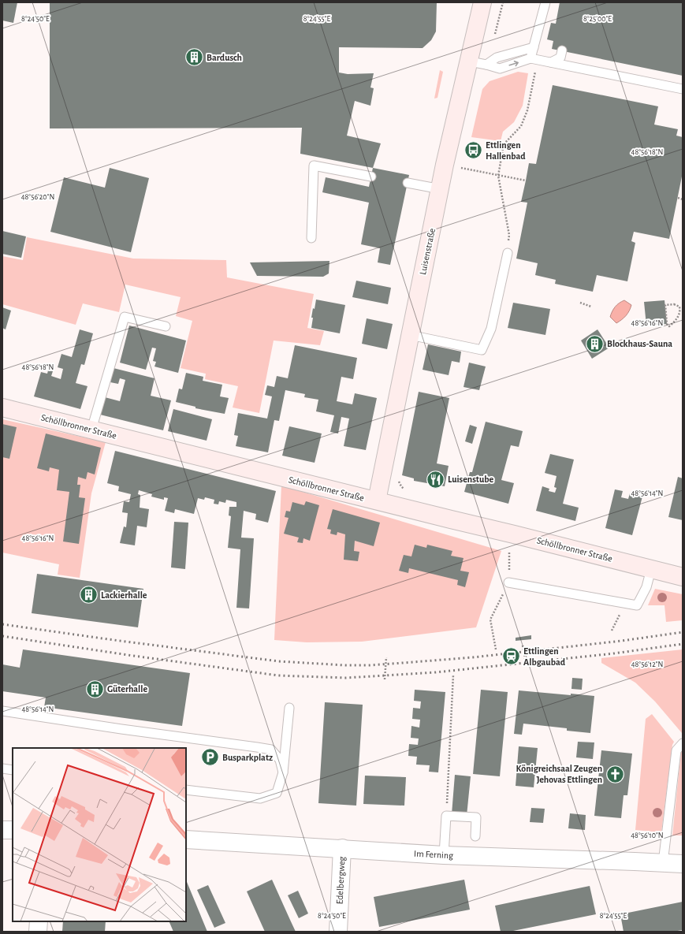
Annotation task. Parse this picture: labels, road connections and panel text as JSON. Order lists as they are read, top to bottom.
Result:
{
  "streets": {
    "main road": ["Luisenstraße", "Schöllbronner Straße"],
    "street": ["Im Ferning", "Edelbergweg"]
  },
  "crossings": [
    ["Luisenstraße", "Schöllbronner Straße"],
    ["Im Ferning", "Edelbergweg"]
  ],
  "places": {
    "building": [
      "Bardusch",
      "Blockhaus-Sauna",
      "Lackierhalle",
      "Güterhalle"
    ],
    "bus stop": ["Ettlingen Hallenbad"],
    "restaurant": ["Luisenstube"],
    "station": ["Ettlingen Albgaubad"],
    "parking": ["Busparkplatz"],
    "church": ["Königreichsaal Zeugen Jehovas Ettlingen"]
  },
  "coordinates": [
    "8°24'50\"E",
    "8°24'55\"E",
    "8°25'00\"E",
    "48°56'18\"N",
    "48°56'20\"N",
    "48°56'16\"N",
    "48°56'14\"N",
    "48°56'12\"N",
    "48°56'10\"N"
  ]
}
